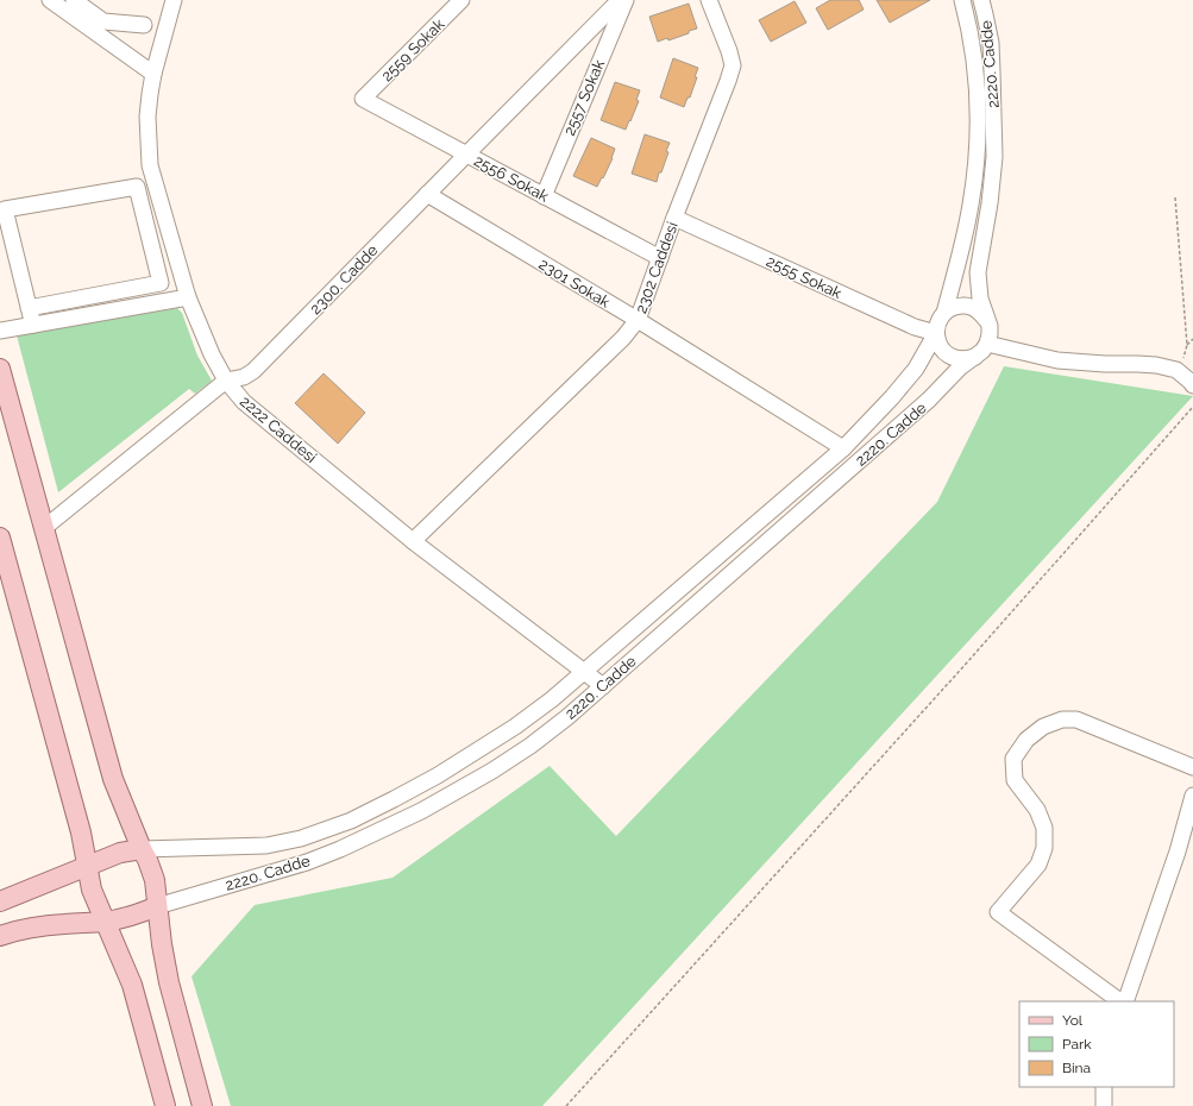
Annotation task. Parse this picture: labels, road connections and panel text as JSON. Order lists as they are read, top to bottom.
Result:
{
  "streets": {
    "street": [
      "2559 Sokak",
      "2220. Cadde",
      "2557 Sokak",
      "2556 Sokak",
      "2302 Caddesi",
      "2555 Sokak",
      "2300. Cadde",
      "2301 Sokak",
      "2222 Caddesi"
    ]
  },
  "crossings": [
    ["2559 Sokak", "2556 Sokak"],
    ["2220. Cadde", "2555 Sokak"],
    ["2220. Cadde", "2301 Sokak"],
    ["2220. Cadde", "2222 Caddesi"],
    ["2557 Sokak", "2556 Sokak"],
    ["2556 Sokak", "2302 Caddesi"],
    ["2556 Sokak", "2300. Cadde"],
    ["2302 Caddesi", "2555 Sokak"],
    ["2302 Caddesi", "2301 Sokak"],
    ["2302 Caddesi", "2222 Caddesi"],
    ["2300. Cadde", "2301 Sokak"],
    ["2300. Cadde", "2222 Caddesi"]
  ],
  "legend": ["Yol", "Park", "Bina"]
}
